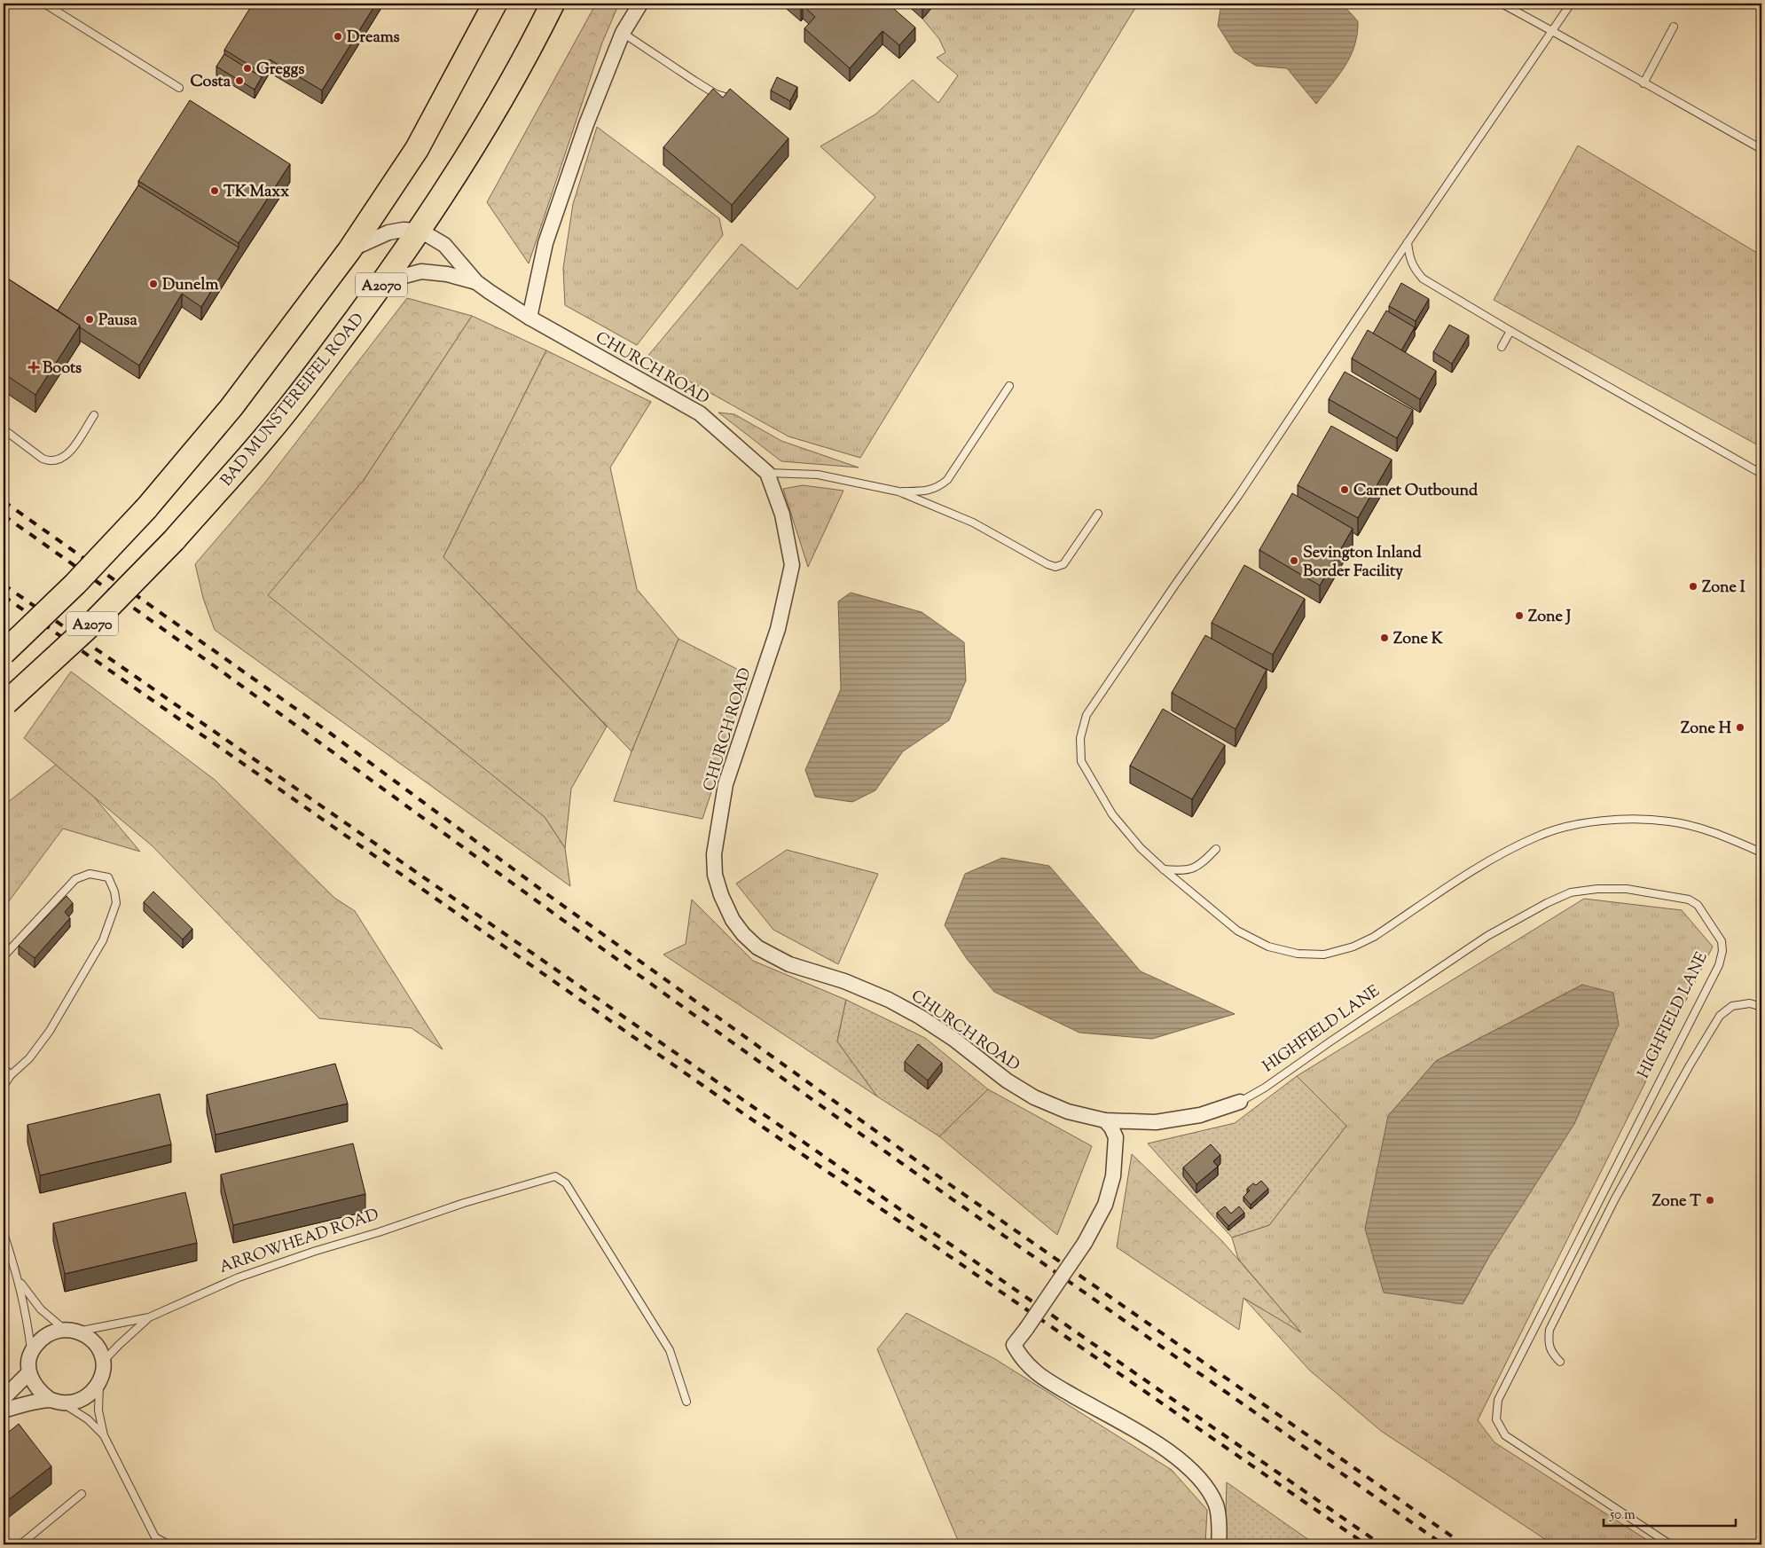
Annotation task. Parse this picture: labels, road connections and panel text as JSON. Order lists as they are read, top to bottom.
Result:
{
  "streets": {
    "highway": ["A2070", "BAD MUNSTEREIFEL ROAD"],
    "street": ["CHURCH ROAD", "HIGHFIELD LANE"],
    "lane": ["ARROWHEAD ROAD"]
  },
  "crossings": [
    ["CHURCH ROAD", "BAD MUNSTEREIFEL ROAD"],
    ["CHURCH ROAD", "HIGHFIELD LANE"]
  ],
  "places": {
    "other": [
      "Dreams",
      "Greggs",
      "Costa",
      "TK Maxx",
      "Dunelm",
      "Pausa",
      "Carnet Outbound",
      "Sevington Inland Border Facility",
      "Zone I",
      "Zone J",
      "Zone K",
      "Zone H",
      "Zone T"
    ],
    "health": ["Boots"]
  },
  "scale_bar": "50 m"
}
